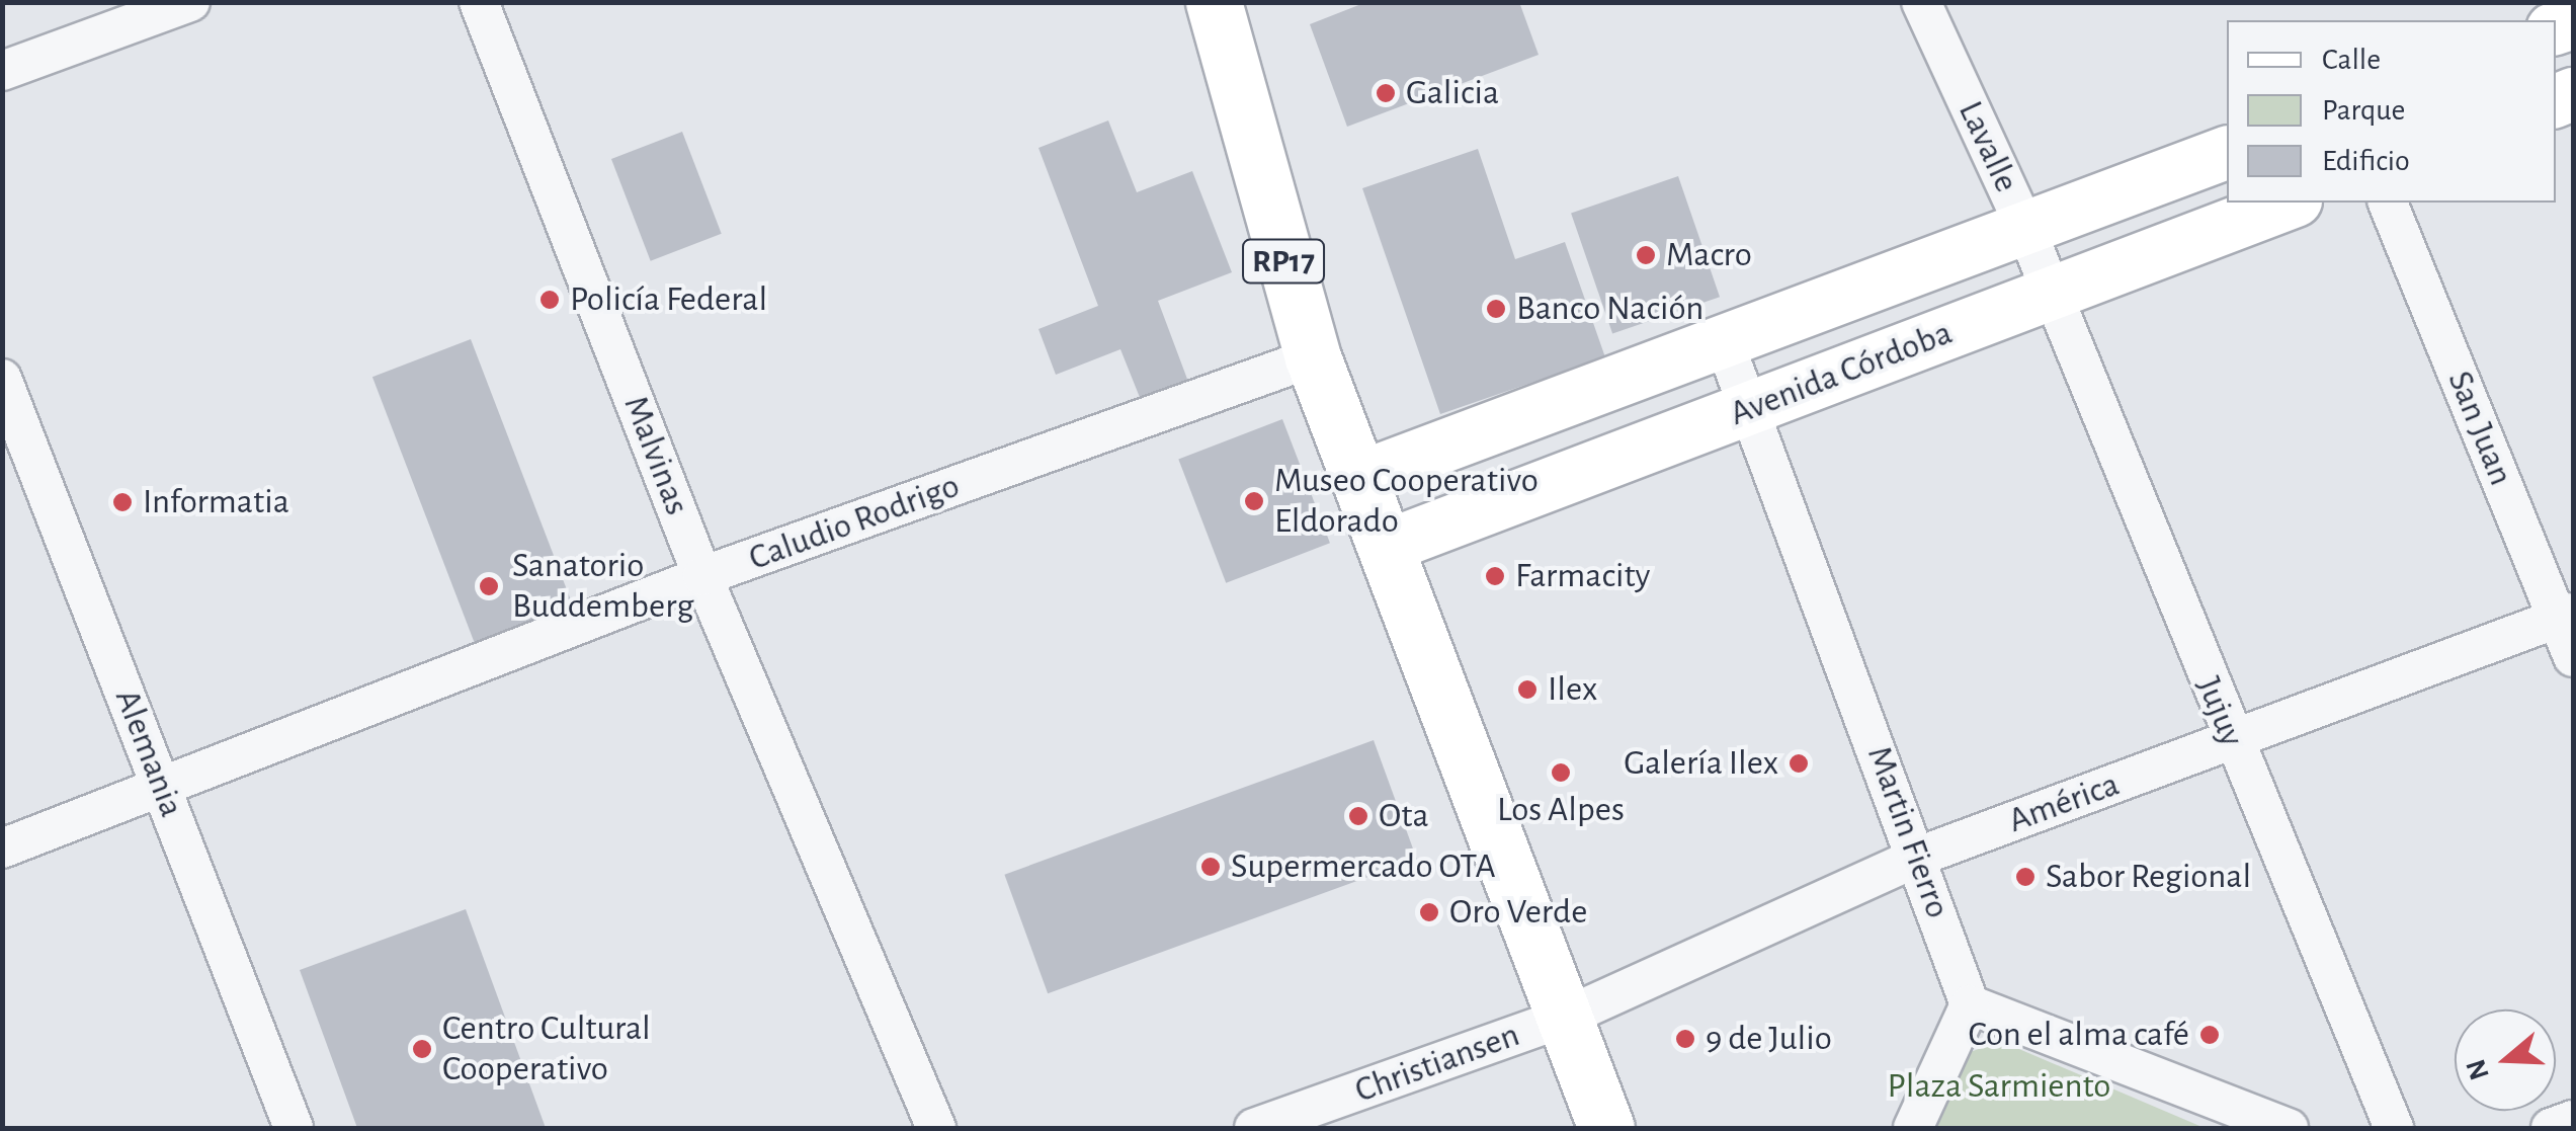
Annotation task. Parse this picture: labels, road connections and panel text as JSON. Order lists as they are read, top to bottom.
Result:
{
  "streets": {
    "main road": ["RP17", "Avenida Córdoba"],
    "street": [
      "Lavalle",
      "San Juan",
      "Malvinas",
      "Caludio Rodrigo",
      "Jujuy",
      "Alemania",
      "América",
      "Martin Fierro",
      "Christiansen"
    ]
  },
  "crossings": [
    ["Lavalle", "Avenida Córdoba"],
    ["Lavalle", "Jujuy"],
    ["RP17", "Avenida Córdoba"],
    ["RP17", "Caludio Rodrigo"],
    ["RP17", "América"],
    ["RP17", "Christiansen"],
    ["Avenida Córdoba", "Jujuy"],
    ["Avenida Córdoba", "Martin Fierro"],
    ["San Juan", "América"],
    ["Malvinas", "Caludio Rodrigo"],
    ["Caludio Rodrigo", "Alemania"],
    ["Jujuy", "América"],
    ["América", "Martin Fierro"],
    ["América", "Christiansen"]
  ],
  "parks": ["Plaza Sarmiento"],
  "places": [
    "Galicia",
    "Macro",
    "Policía Federal",
    "Banco Nación",
    "Museo Cooperativo Eldorado",
    "Informatia",
    "Farmacity",
    "Sanatorio Buddemberg",
    "Ilex",
    "Galería Ilex",
    "Los Alpes",
    "Ota",
    "Supermercado OTA",
    "Sabor Regional",
    "Oro Verde",
    "Con el alma café",
    "9 de Julio",
    "Centro Cultural Cooperativo"
  ],
  "legend": ["Calle", "Parque", "Edificio"],
  "north": "left"
}
